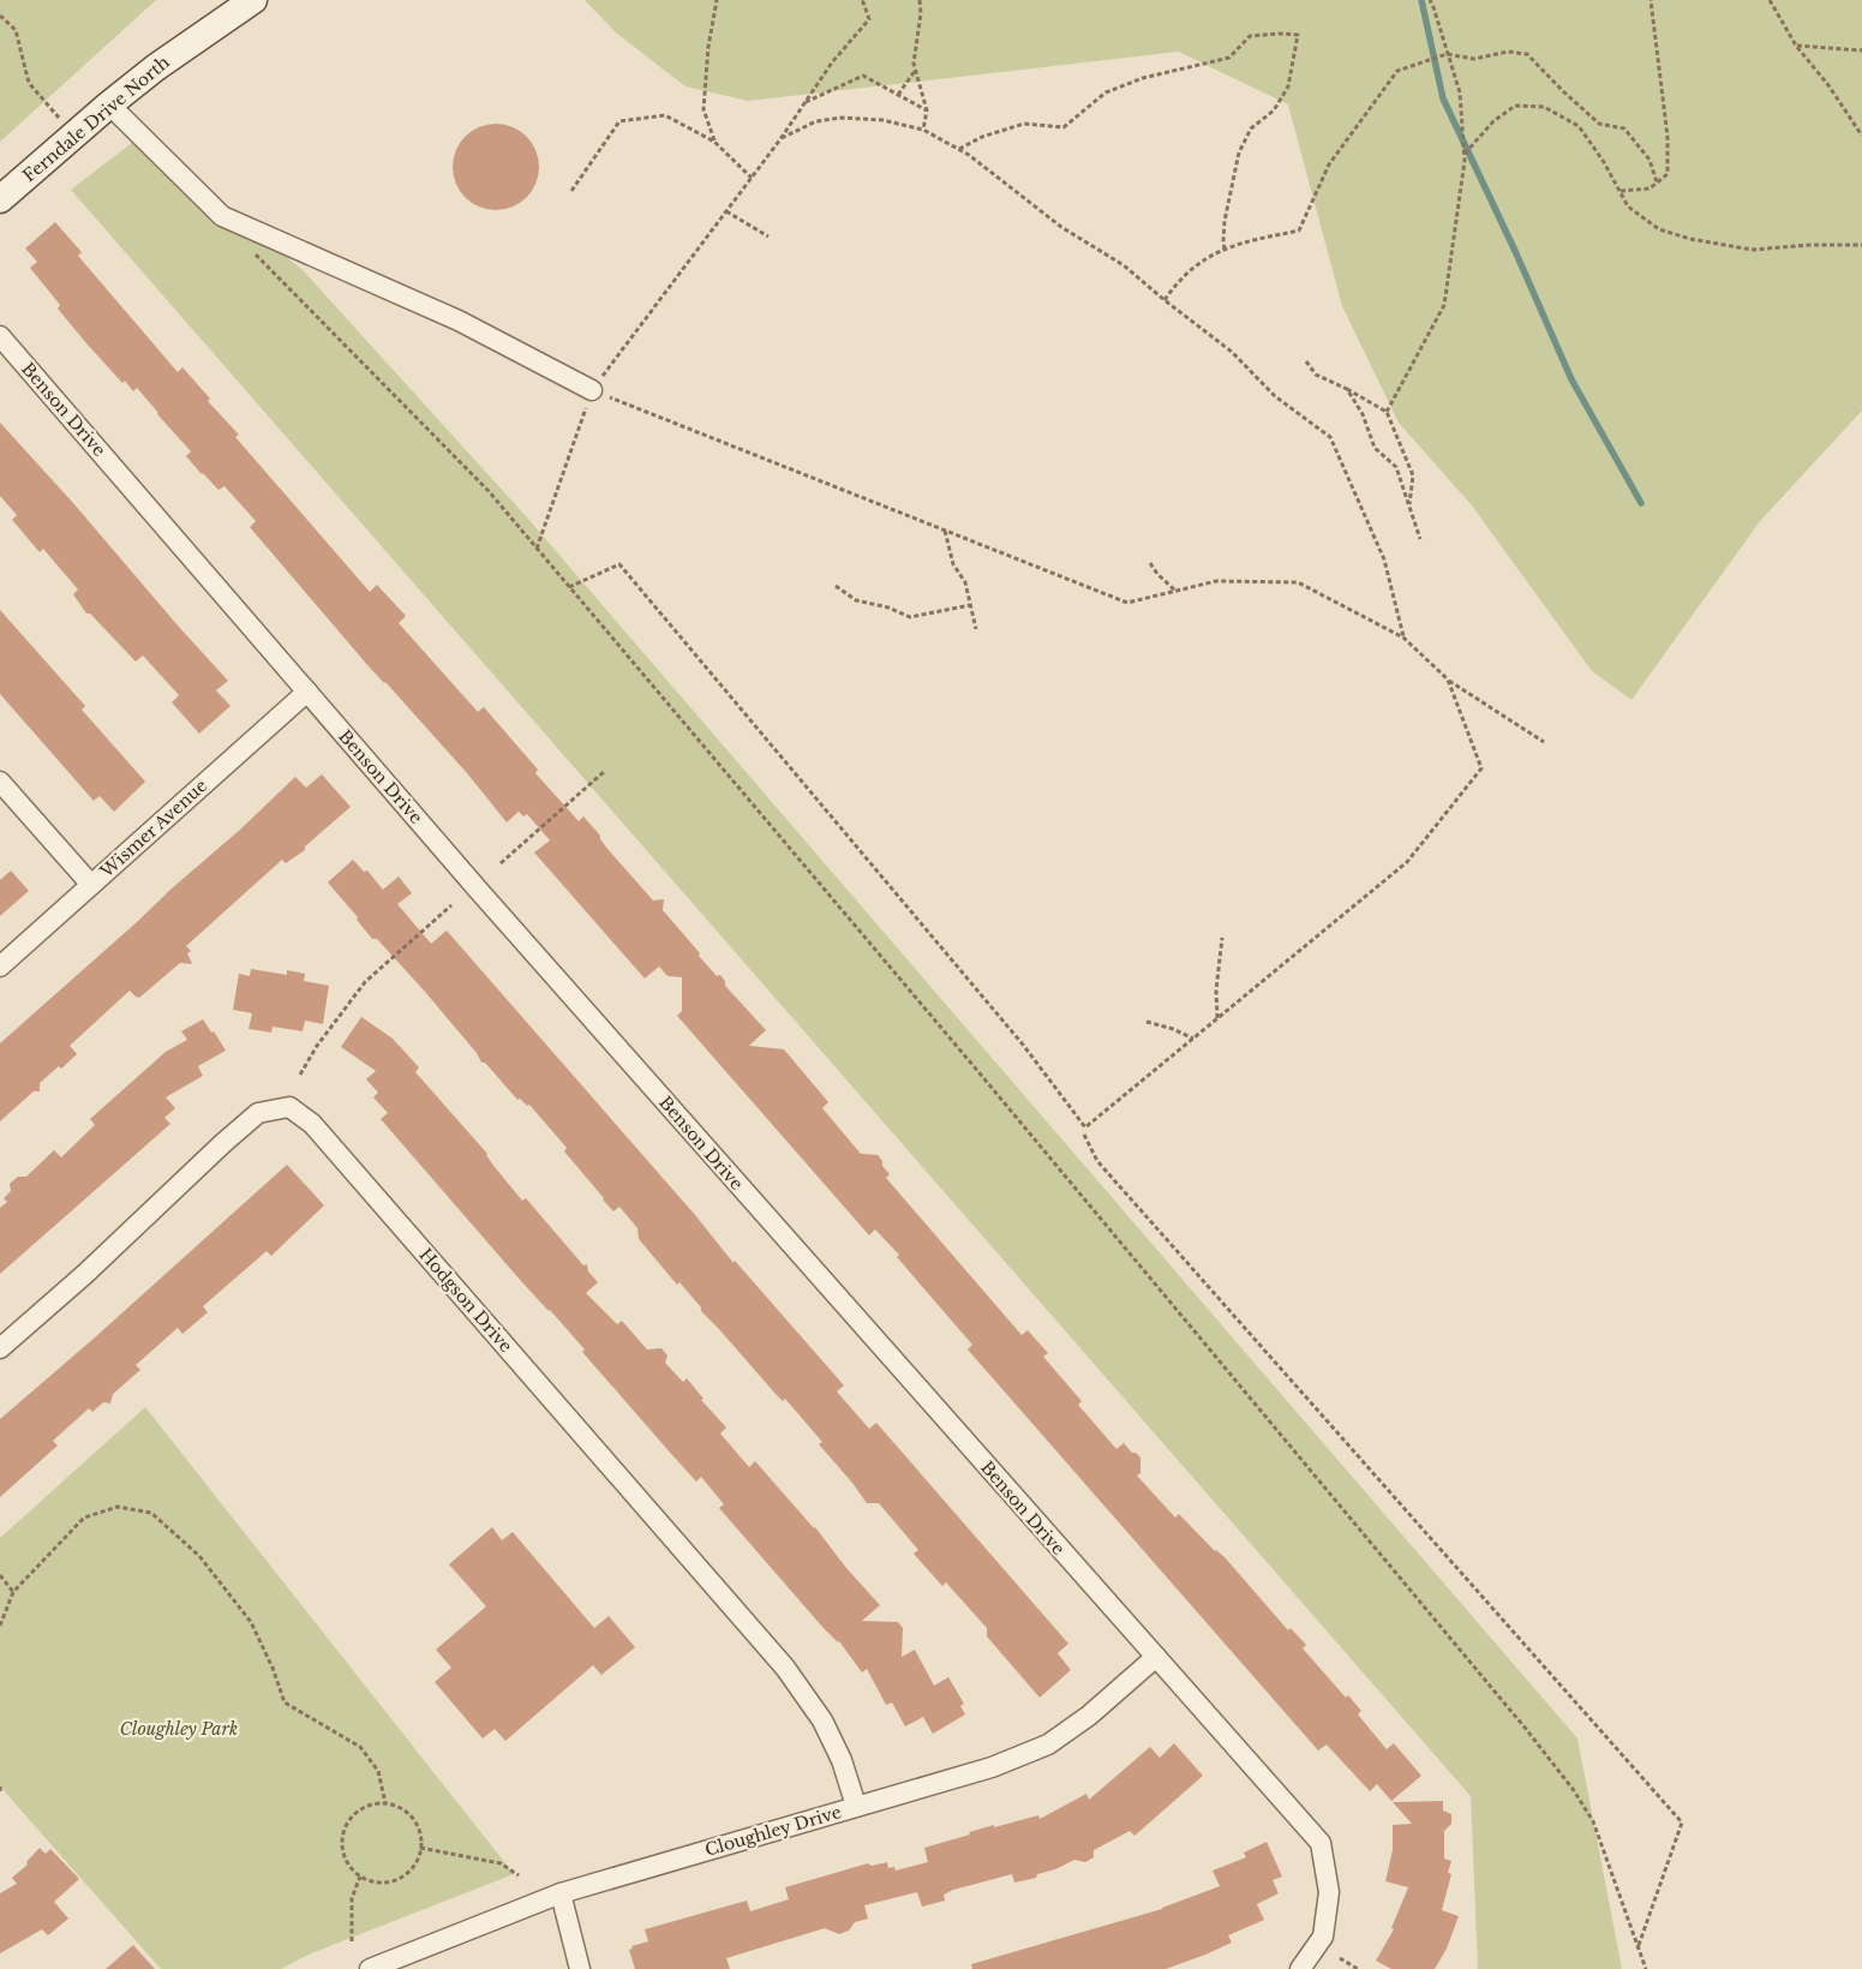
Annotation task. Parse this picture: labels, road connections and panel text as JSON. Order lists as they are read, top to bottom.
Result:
{
  "streets": {
    "main road": ["Ferndale Drive North"],
    "street": [
      "Benson Drive",
      "Wismer Avenue",
      "Hodgson Drive",
      "Cloughley Drive"
    ]
  },
  "crossings": [
    ["Benson Drive", "Wismer Avenue"],
    ["Benson Drive", "Cloughley Drive"],
    ["Hodgson Drive", "Cloughley Drive"]
  ],
  "parks": ["Cloughley Park"]
}
